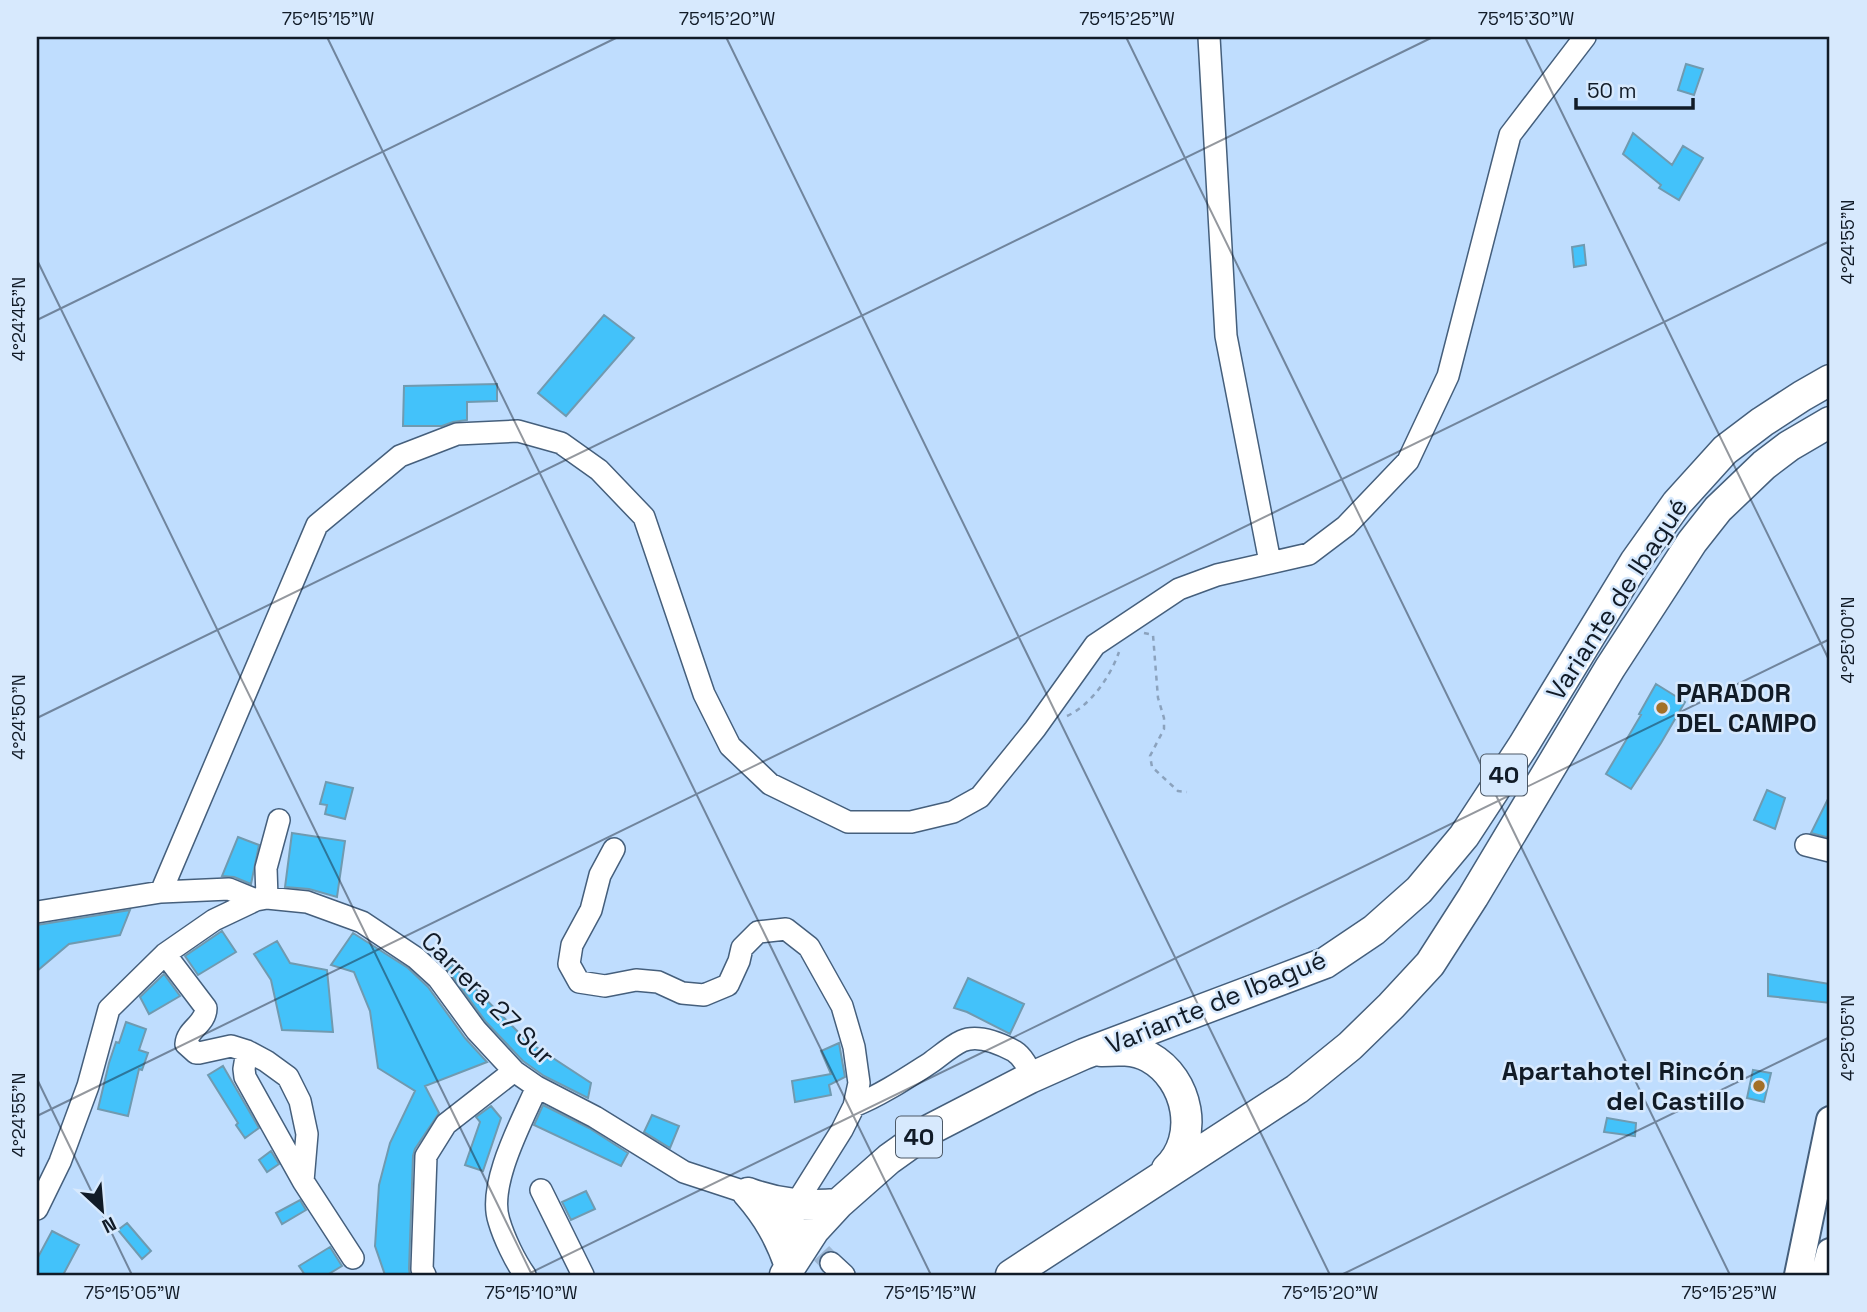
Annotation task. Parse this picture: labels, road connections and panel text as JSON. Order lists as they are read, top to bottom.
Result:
{
  "streets": {
    "highway": ["Variante de Ibagué", "40"],
    "street": ["Carrera 27 Sur"]
  },
  "places": ["PARADOR DEL CAMPO", "Apartahotel Rincón del Castillo"],
  "scale_bar": "50 m",
  "north": "bottom right",
  "coordinates": [
    "75°15'15\"W",
    "75°15'20\"W",
    "75°15'25\"W",
    "75°15'30\"W",
    "4°24'55\"N",
    "4°24'45\"N",
    "4°25'00\"N",
    "4°24'50\"N",
    "4°25'05\"N",
    "75°15'05\"W",
    "75°15'10\"W"
  ]
}
